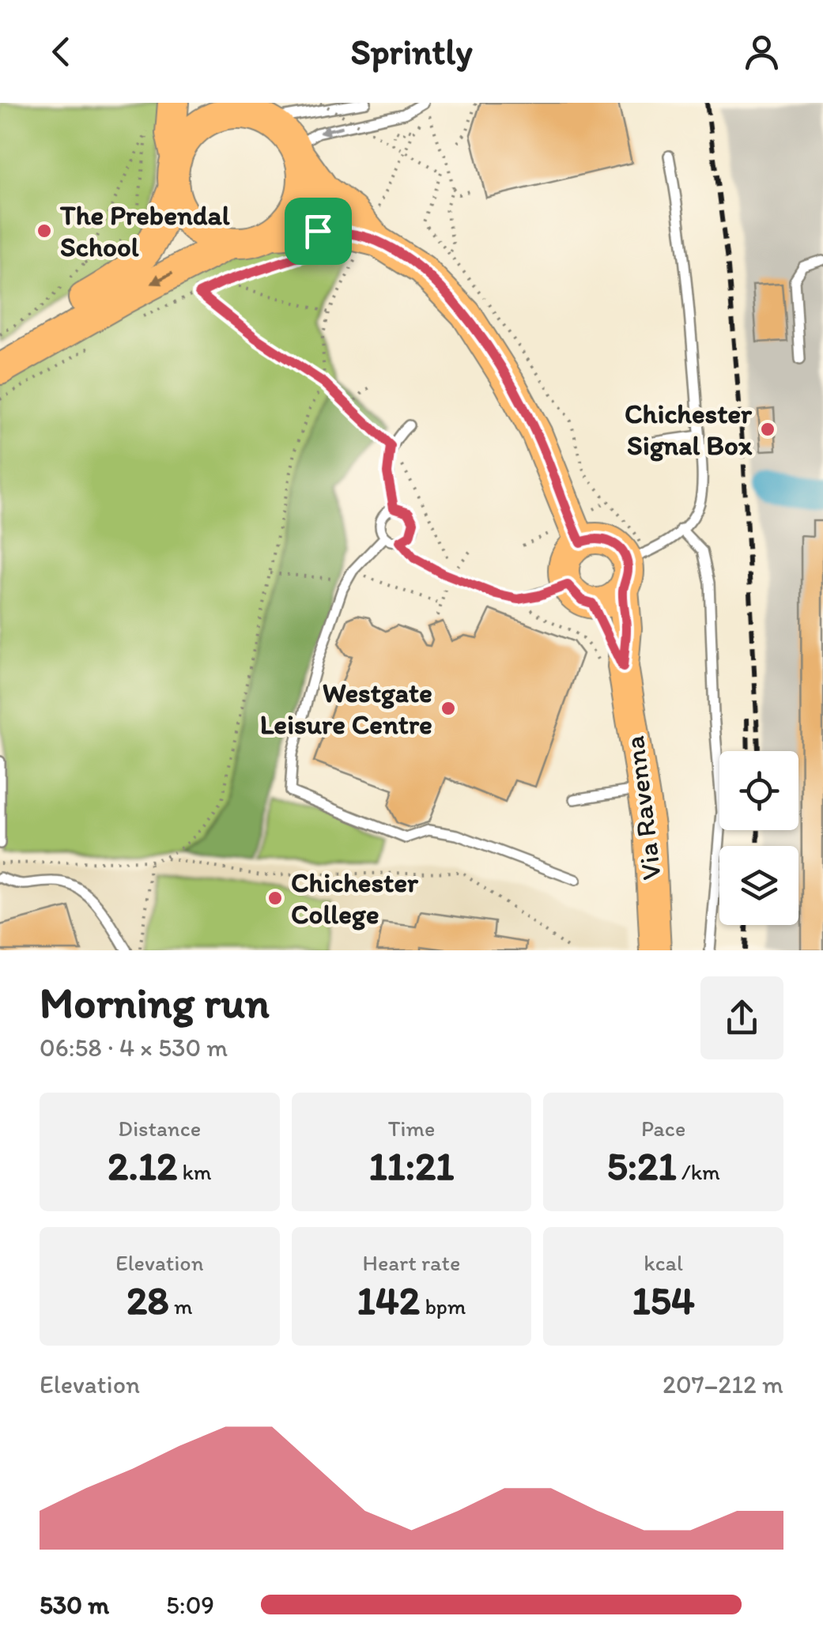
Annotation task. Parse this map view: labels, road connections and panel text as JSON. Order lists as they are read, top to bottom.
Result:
{
  "streets": {
    "main road": ["Via Ravenna"]
  },
  "places": [
    "The Prebendal School",
    "Chichester Signal Box",
    "Westgate Leisure Centre",
    "Chichester College"
  ],
  "page": {
    "header": "Sprintly",
    "heading": ["Morning run", "06:58 · 4 × 530 m"],
    "stats": [
      ["Distance", "2.12 km"],
      ["Time", "11:21"],
      ["Pace", "5:21 /km"],
      ["Elevation", "28 m"],
      ["Heart rate", "142 bpm"],
      ["kcal", "154"]
    ],
    "chart": ["Elevation", "207–212 m"],
    "list": [
      {
        "name": "530 m",
        "note": "5:09"
      }
    ]
  }
}
